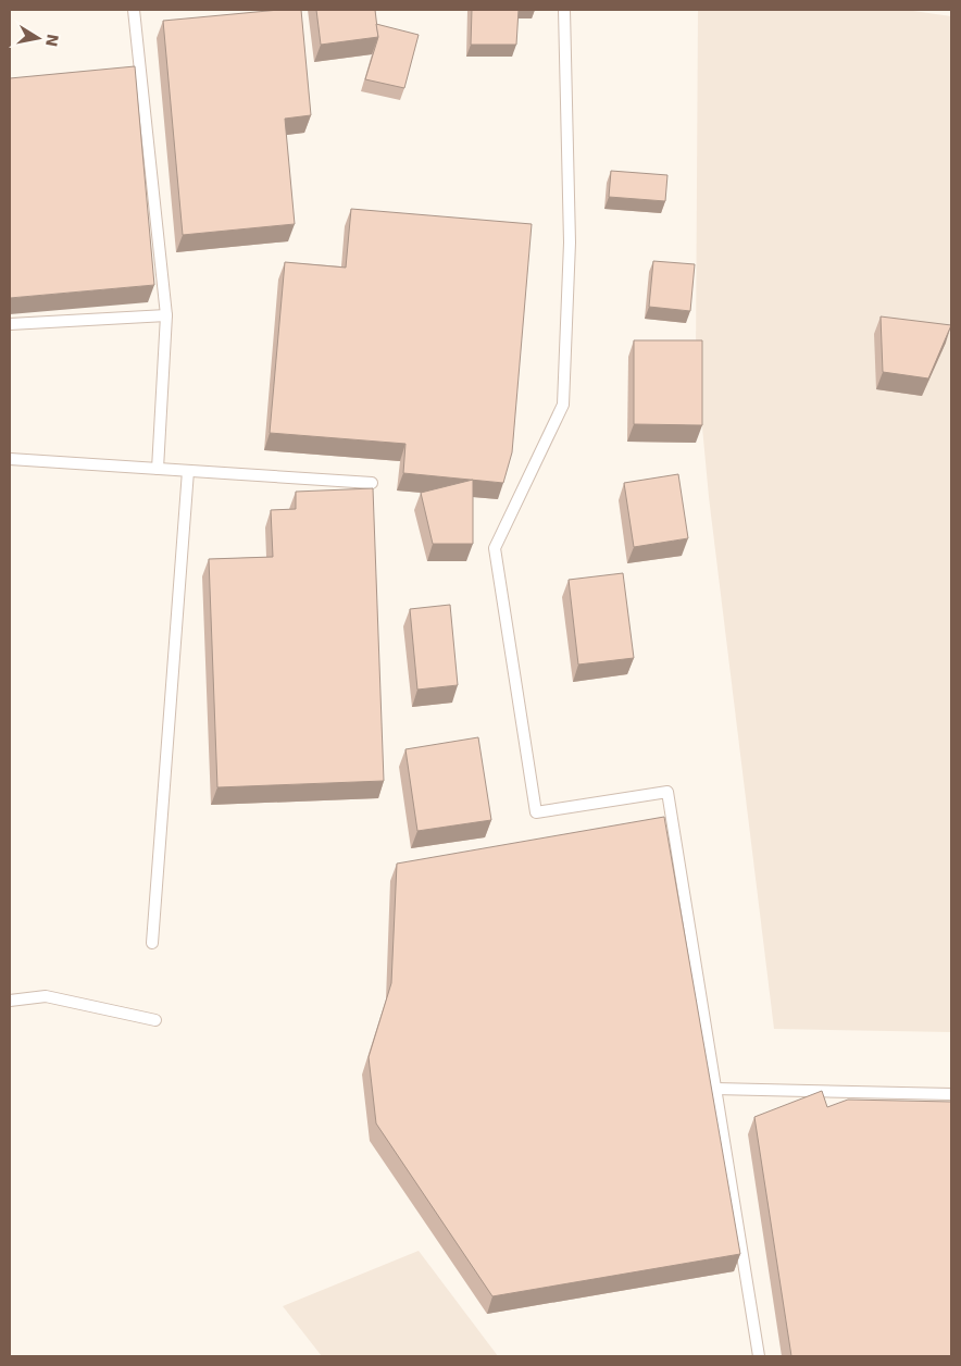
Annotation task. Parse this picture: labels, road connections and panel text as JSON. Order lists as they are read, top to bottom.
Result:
{
  "north": "right"
}
